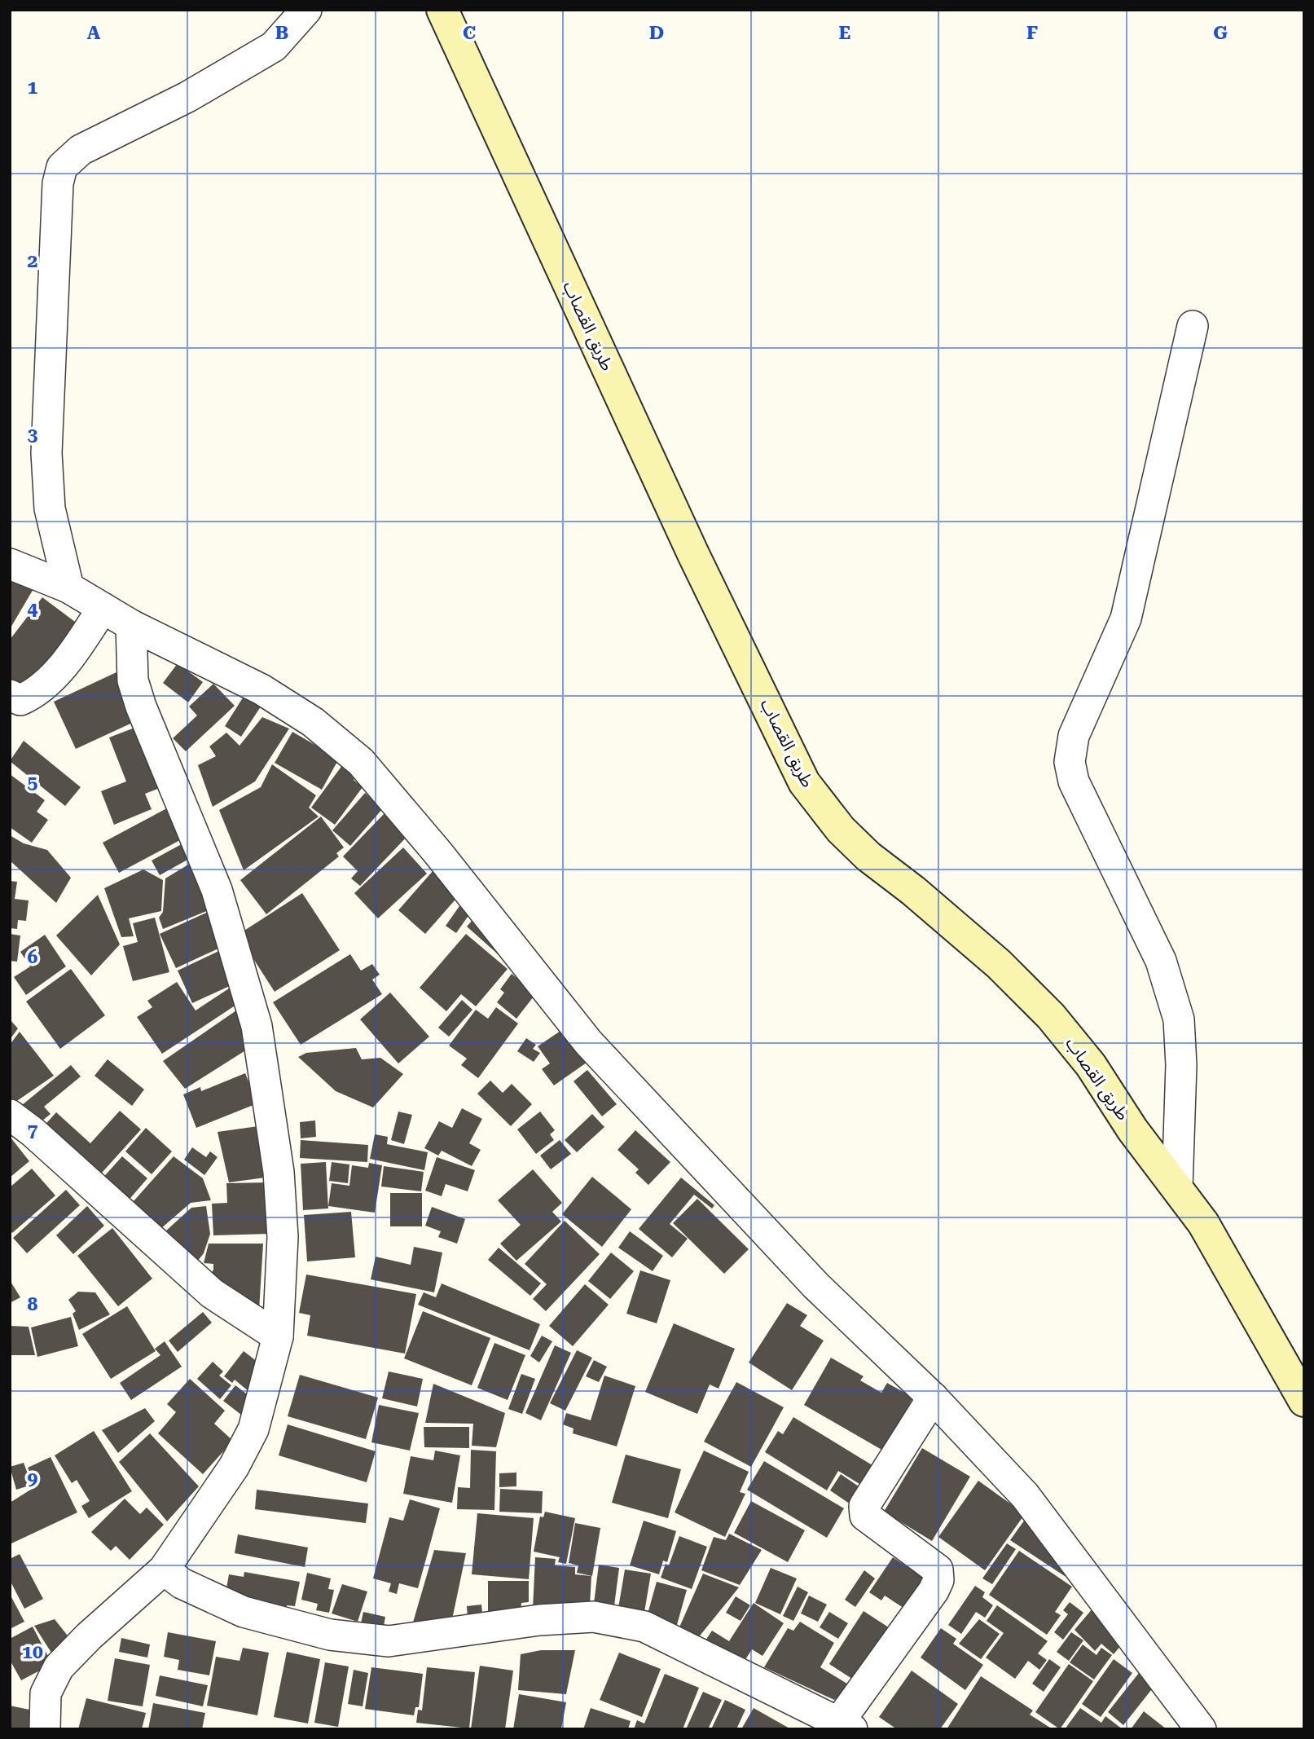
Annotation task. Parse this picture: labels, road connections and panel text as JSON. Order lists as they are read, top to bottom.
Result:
{
  "streets": {
    "main road": ["طريق القصاب"]
  },
  "grid": {
    "columns": [
      "A",
      "B",
      "C",
      "D",
      "E",
      "F",
      "G"
    ],
    "rows": [
      "1",
      "2",
      "3",
      "4",
      "5",
      "6",
      "7",
      "8",
      "9",
      "10"
    ]
  }
}
